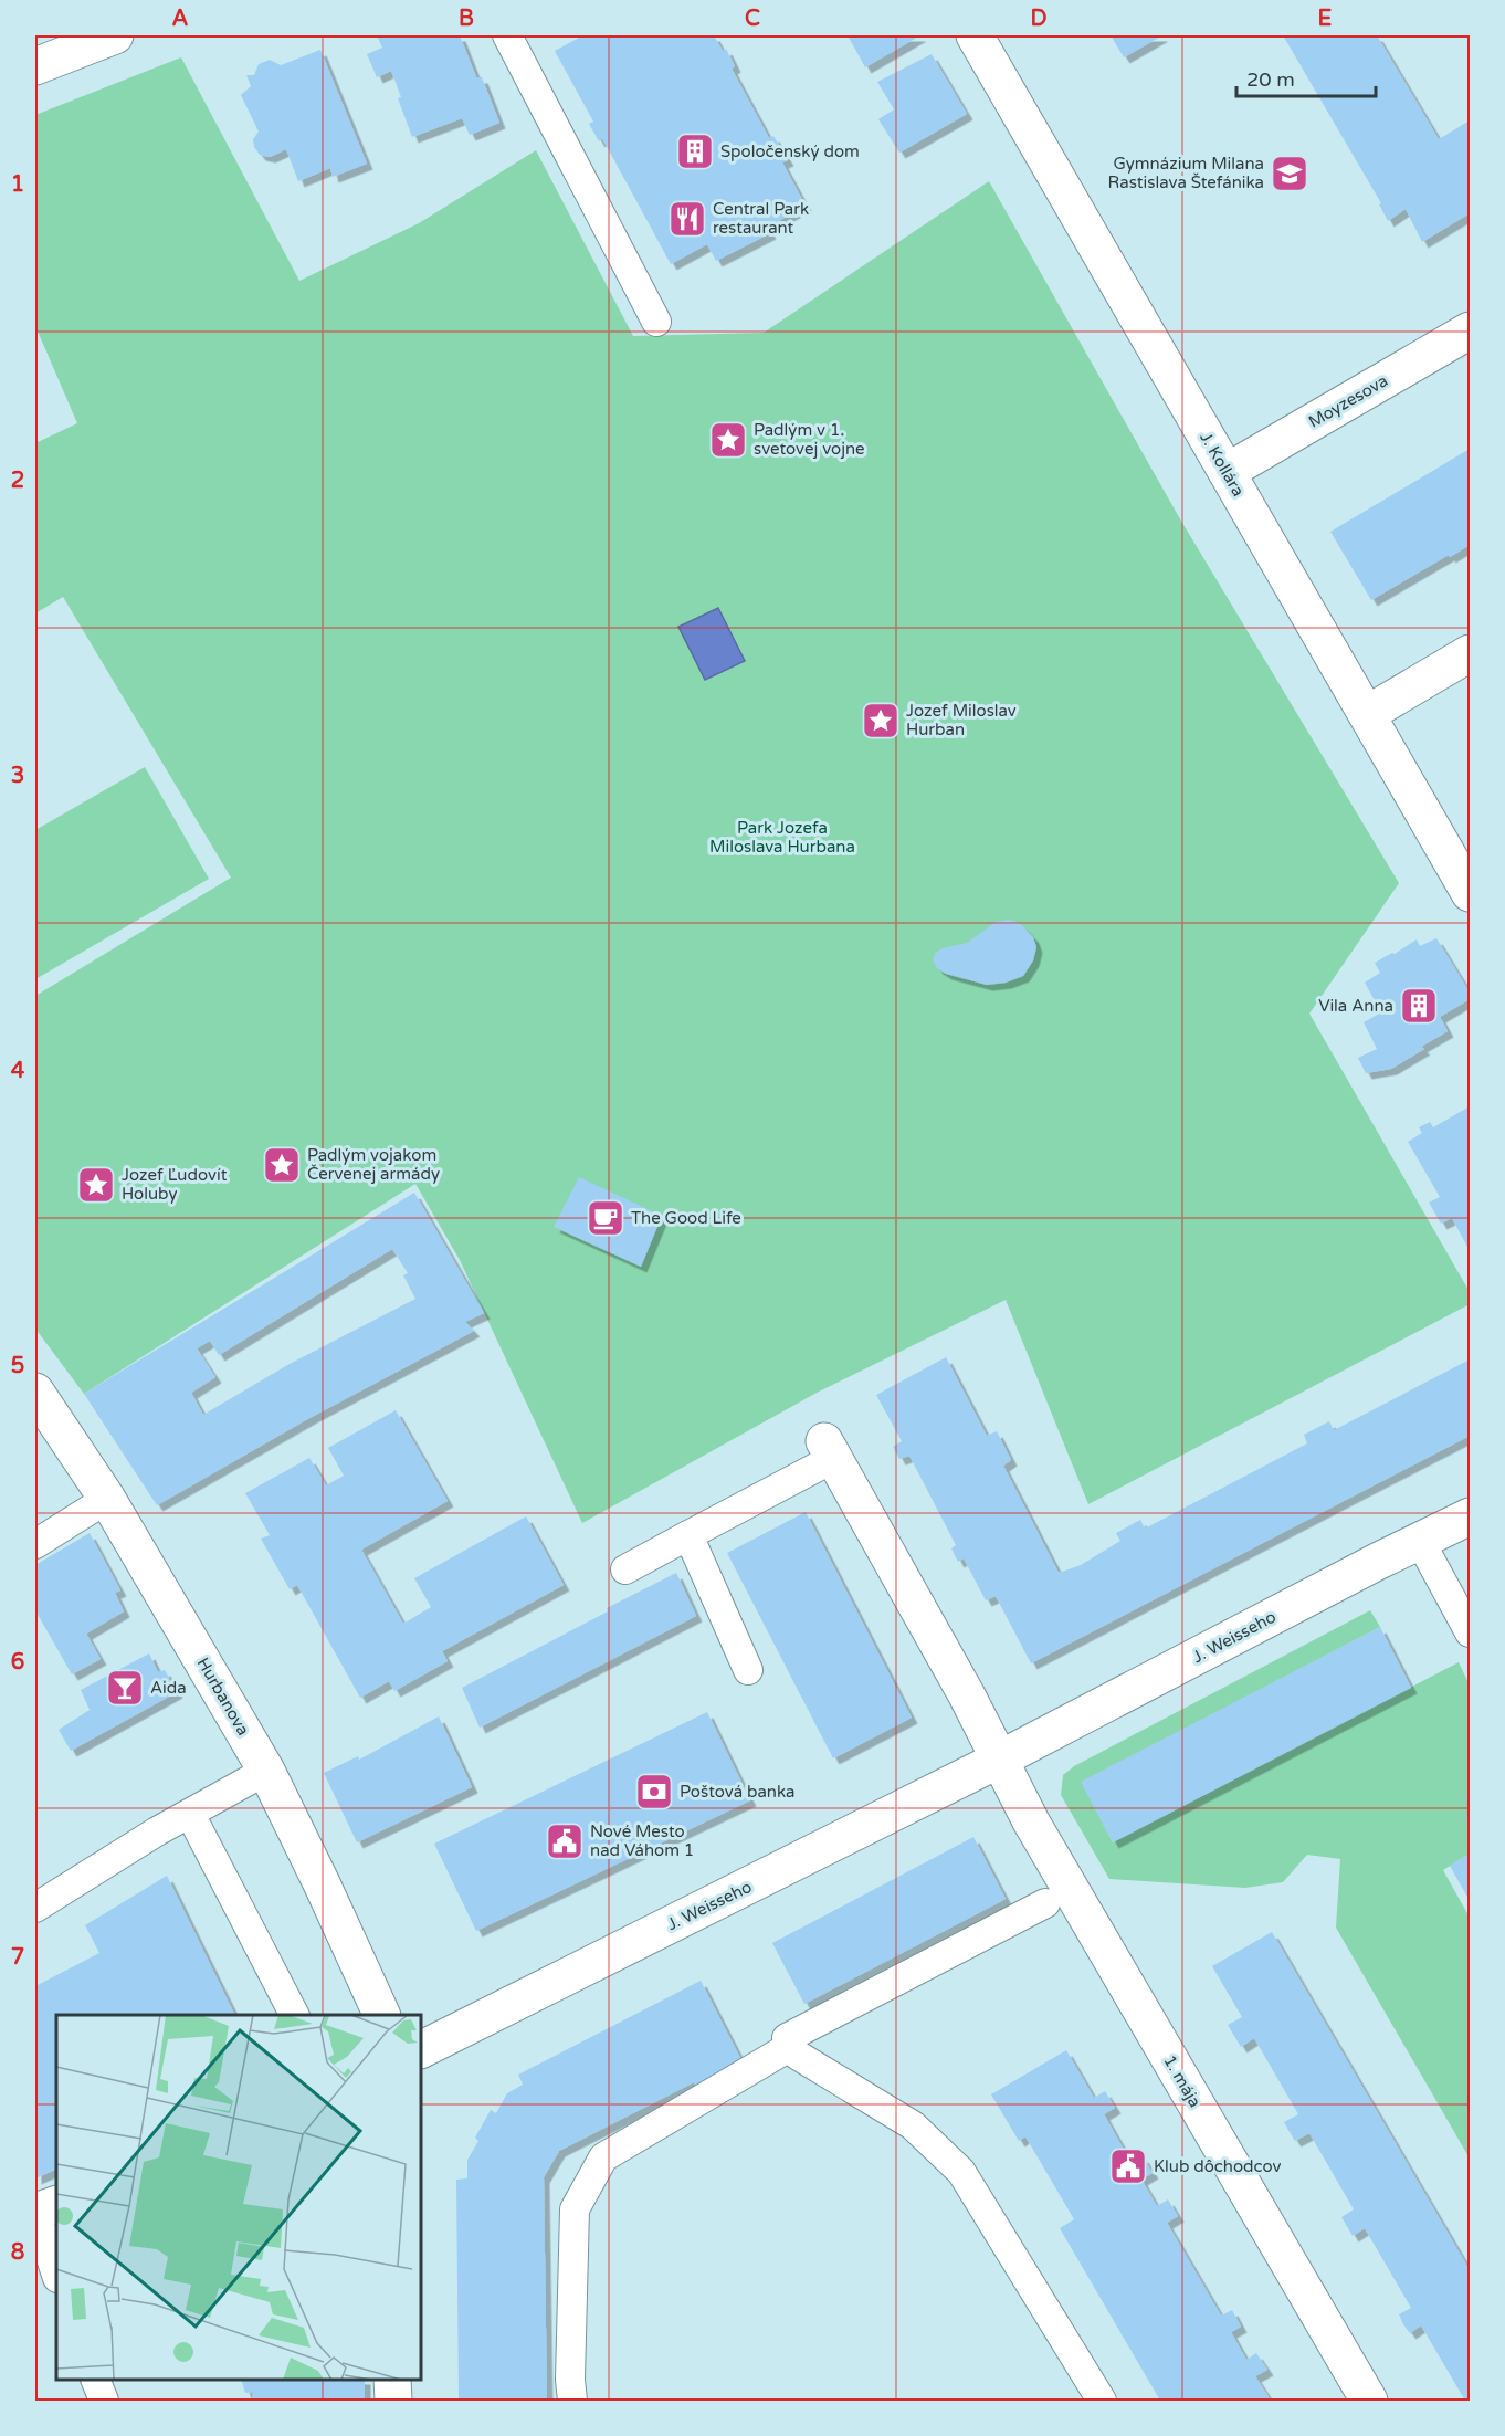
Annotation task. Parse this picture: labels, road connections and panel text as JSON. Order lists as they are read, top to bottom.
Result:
{
  "streets": {
    "street": [
      "Moyzesova",
      "J. Kollára",
      "J. Weisseho",
      "Hurbanova",
      "1. mája"
    ]
  },
  "crossings": [
    ["Moyzesova", "J. Kollára"],
    ["J. Weisseho", "1. mája"]
  ],
  "parks": ["Park Jozefa Miloslava Hurbana"],
  "places": {
    "building": ["Spoločenský dom", "Vila Anna"],
    "school or university": ["Gymnázium Milana Rastislava Štefánika"],
    "restaurant": ["Central Park restaurant"],
    "place": [
      "Padlým v 1. svetovej vojne",
      "Jozef Miloslav Hurban",
      "Padlým vojakom Červenej armády",
      "Jozef Ľudovít Holuby"
    ],
    "cafe": ["The Good Life"],
    "bar": ["Aida"],
    "bank": ["Poštová banka"],
    "public building": ["Nové Mesto nad Váhom 1", "Klub dôchodcov"]
  },
  "scale_bar": "20 m",
  "grid": {
    "columns": [
      "A",
      "B",
      "C",
      "D",
      "E"
    ],
    "rows": [
      "1",
      "2",
      "3",
      "4",
      "5",
      "6",
      "7",
      "8"
    ]
  }
}
